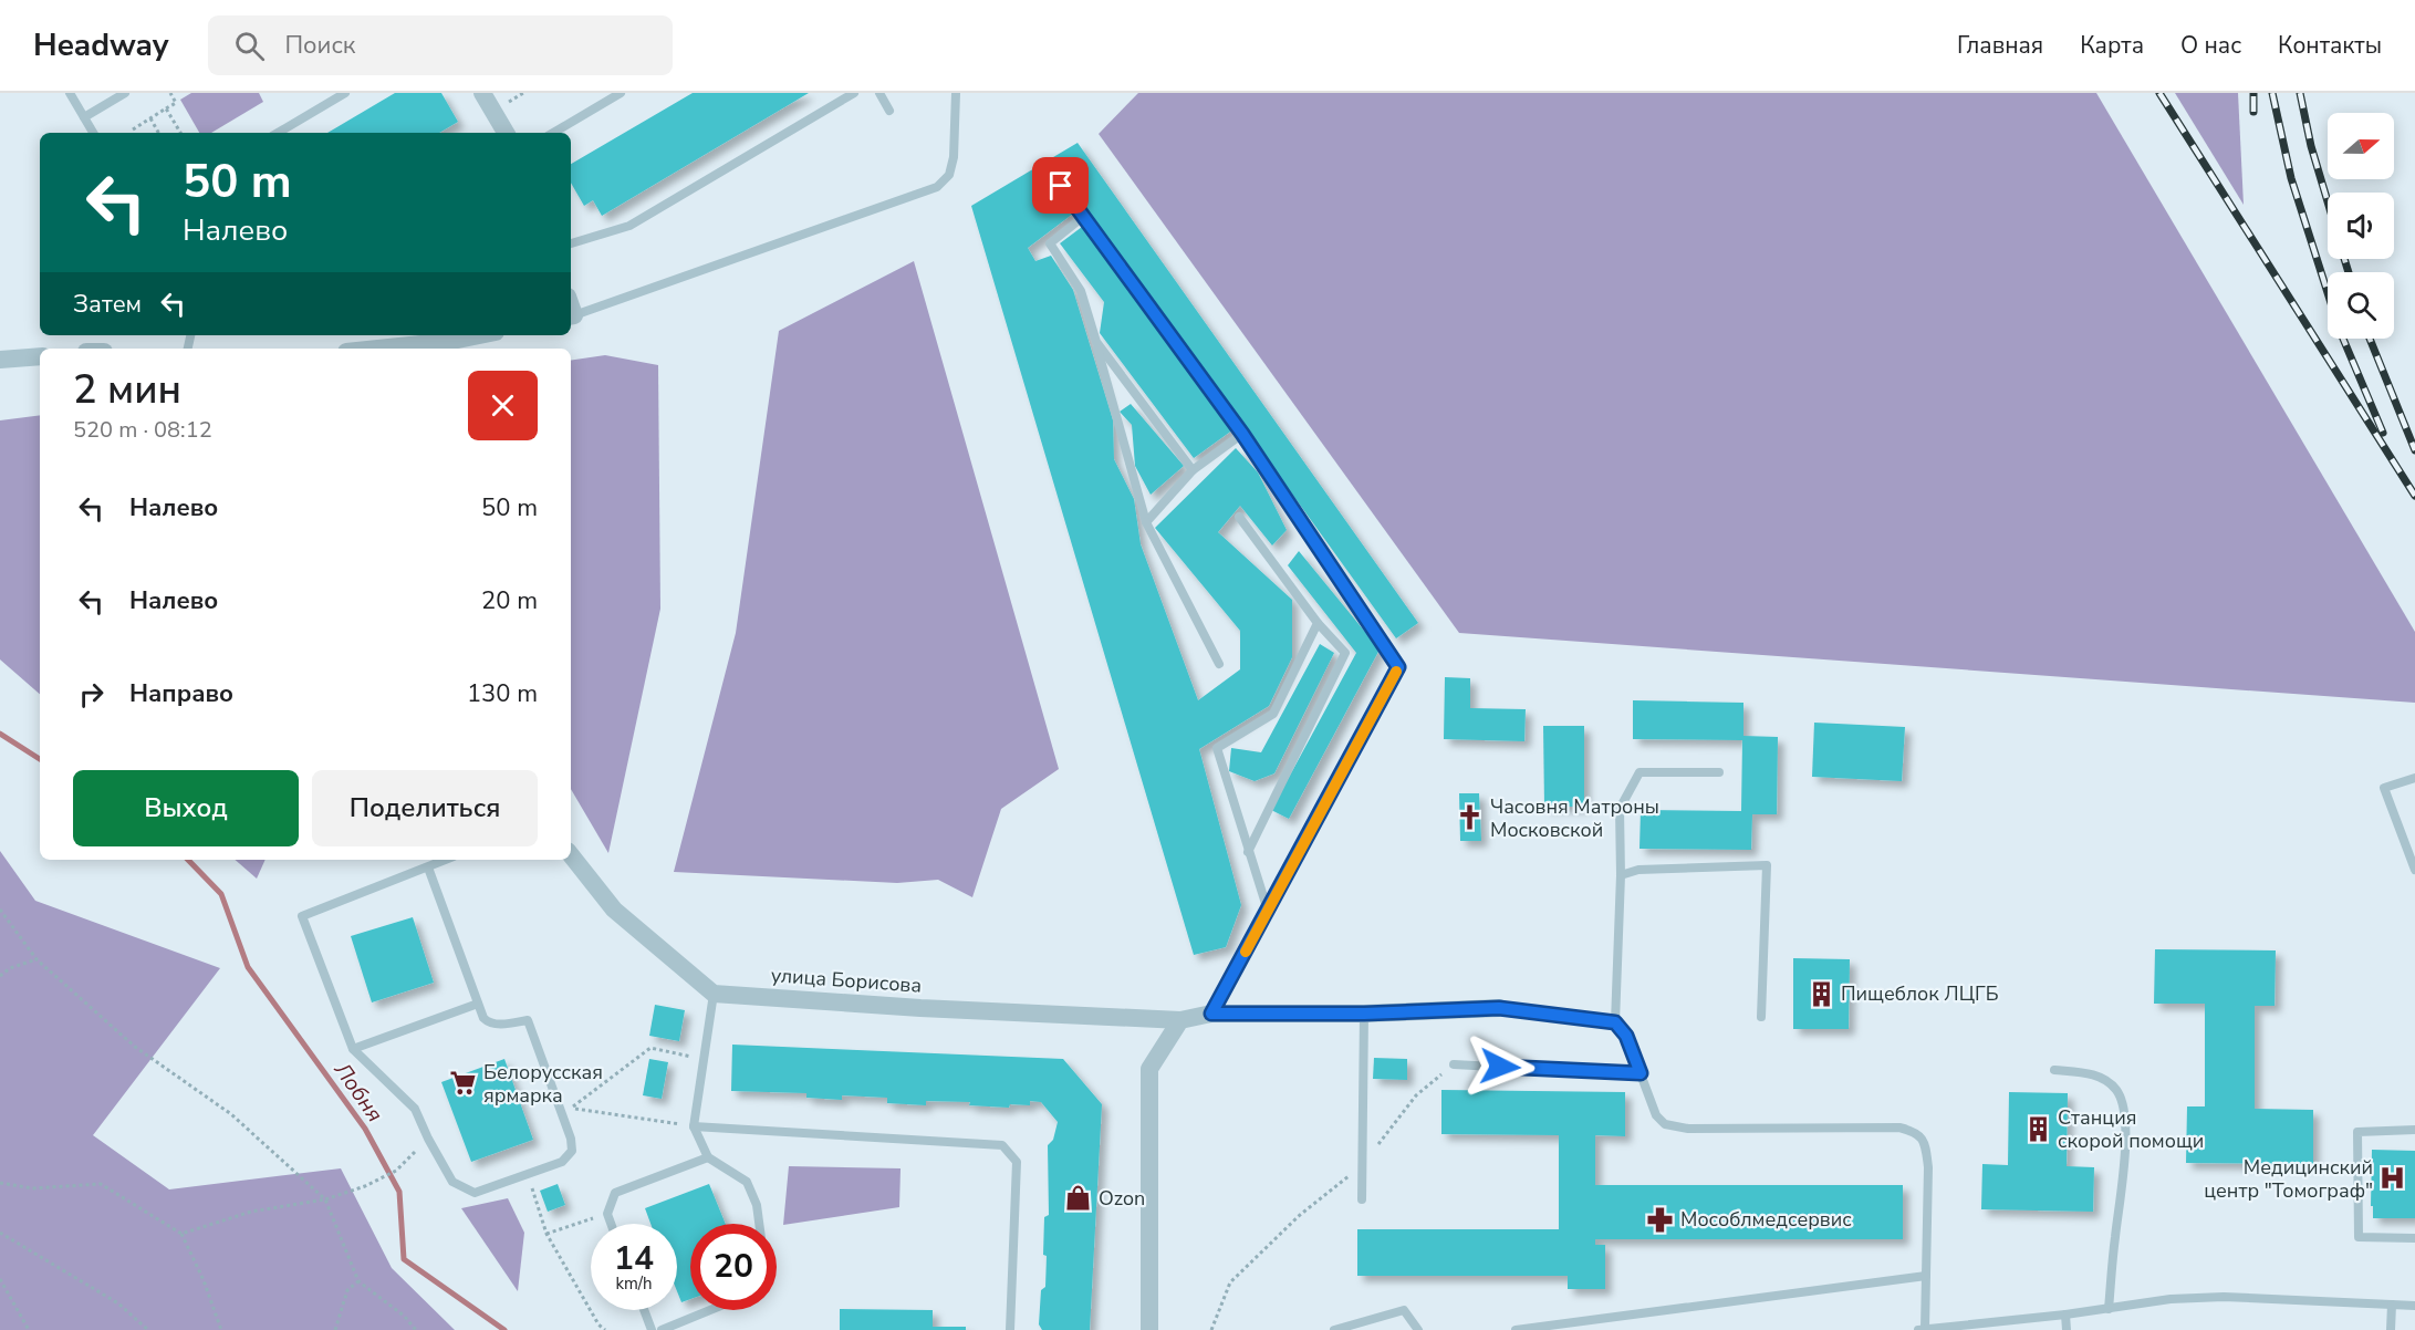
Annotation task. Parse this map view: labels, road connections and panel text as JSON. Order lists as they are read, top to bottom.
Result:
{
  "streets": {
    "street": ["улица Борисова"]
  },
  "water": ["Лобня"],
  "places": {
    "church": ["Часовня Матроны Московской"],
    "building": ["Пищеблок ЛЦГБ", "Станция скорой помощи"],
    "supermarket": ["Белорусская ярмарка"],
    "hospital": ["Медицинский центр \"Томограф\""],
    "shop": ["Ozon"],
    "pharmacy": ["Мособлмедсервис"]
  },
  "north": "right",
  "page": {
    "header": "Headway",
    "search": "Поиск",
    "nav": [
      "Главная",
      "Карта",
      "О нас",
      "Контакты"
    ],
    "turn": ["50 m", "Налево"],
    "then": "Затем",
    "heading": ["2 мин", "520 m · 08:12"],
    "list": [
      {
        "name": "Налево",
        "value": "50 m"
      },
      {
        "name": "Налево",
        "value": "20 m"
      },
      {
        "name": "Направо",
        "value": "130 m"
      }
    ],
    "buttons": ["Выход", "Поделиться"],
    "speed": "14 km/h",
    "limit": "20"
  }
}
